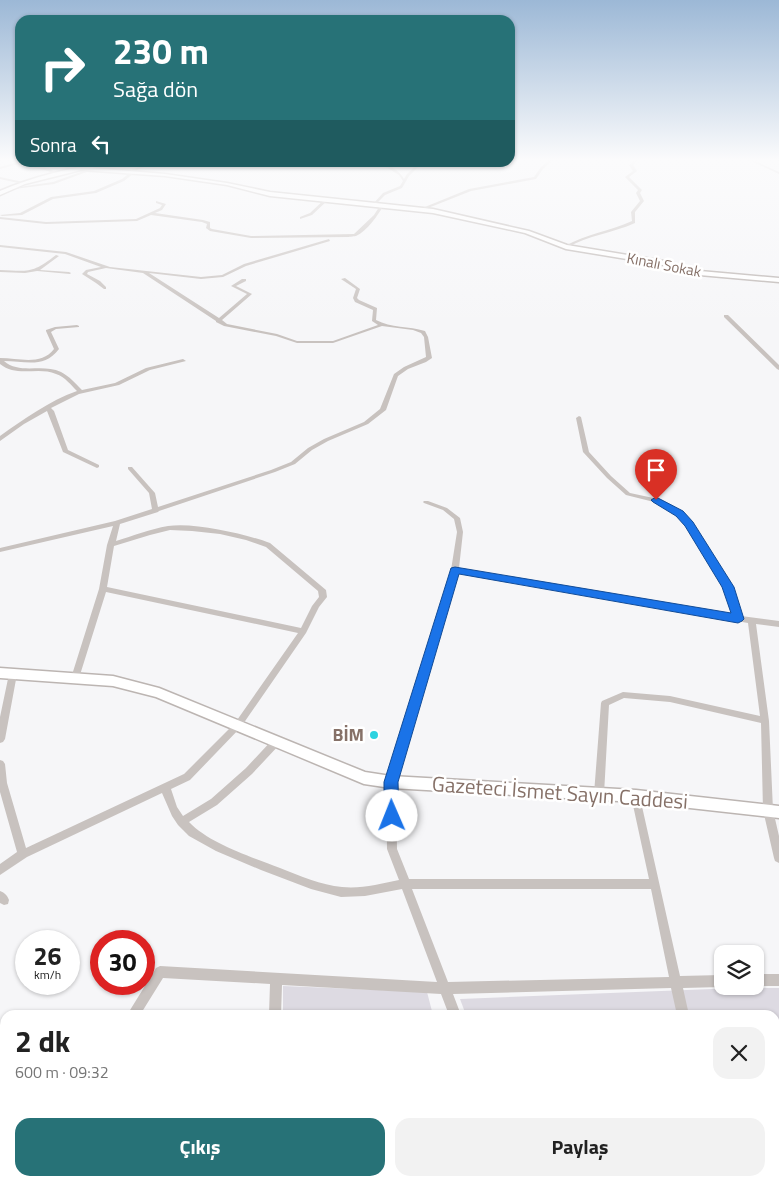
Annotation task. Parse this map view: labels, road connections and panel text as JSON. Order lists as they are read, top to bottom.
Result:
{
  "streets": {
    "street": ["Kınalı Sokak", "Gazeteci İsmet Sayın Caddesi"]
  },
  "places": ["BİM"],
  "page": {
    "turn": ["230 m", "Sağa dön"],
    "then": "Sonra",
    "speed": "26 km/h",
    "limit": "30",
    "heading": ["2 dk", "600 m · 09:32"],
    "buttons": ["Çıkış", "Paylaş"]
  }
}
